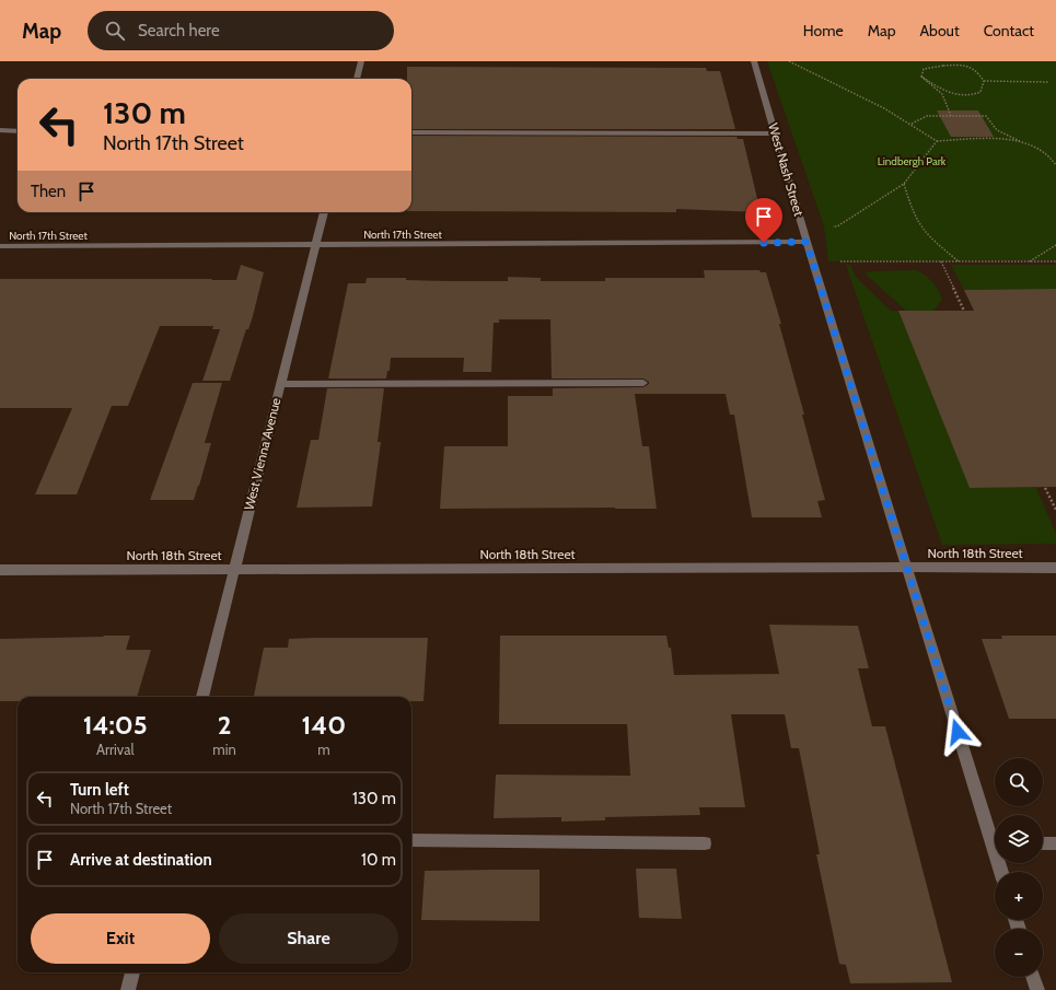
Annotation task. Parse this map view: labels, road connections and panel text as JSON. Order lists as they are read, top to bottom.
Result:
{
  "streets": {
    "street": [
      "West Nash Street",
      "North 17th Street",
      "West Vienna Avenue",
      "North 18th Street"
    ]
  },
  "crossings": [
    ["West Nash Street", "North 17th Street"],
    ["West Nash Street", "North 18th Street"],
    ["North 17th Street", "West Vienna Avenue"],
    ["West Vienna Avenue", "North 18th Street"]
  ],
  "parks": ["Lindbergh Park"],
  "page": {
    "header": "Map",
    "search": "Search here",
    "nav": [
      "Home",
      "Map",
      "About",
      "Contact"
    ],
    "turn": ["130 m", "North 17th Street"],
    "then": "Then",
    "eta": [
      "14:05",
      "Arrival",
      "2",
      "min",
      "140",
      "m"
    ],
    "map_buttons": ["+", "−"],
    "list": [
      {
        "name": "Turn left",
        "note": "North 17th Street",
        "value": "130 m"
      },
      {
        "name": "Arrive at destination",
        "value": "10 m"
      }
    ],
    "buttons": ["Exit", "Share"]
  }
}
